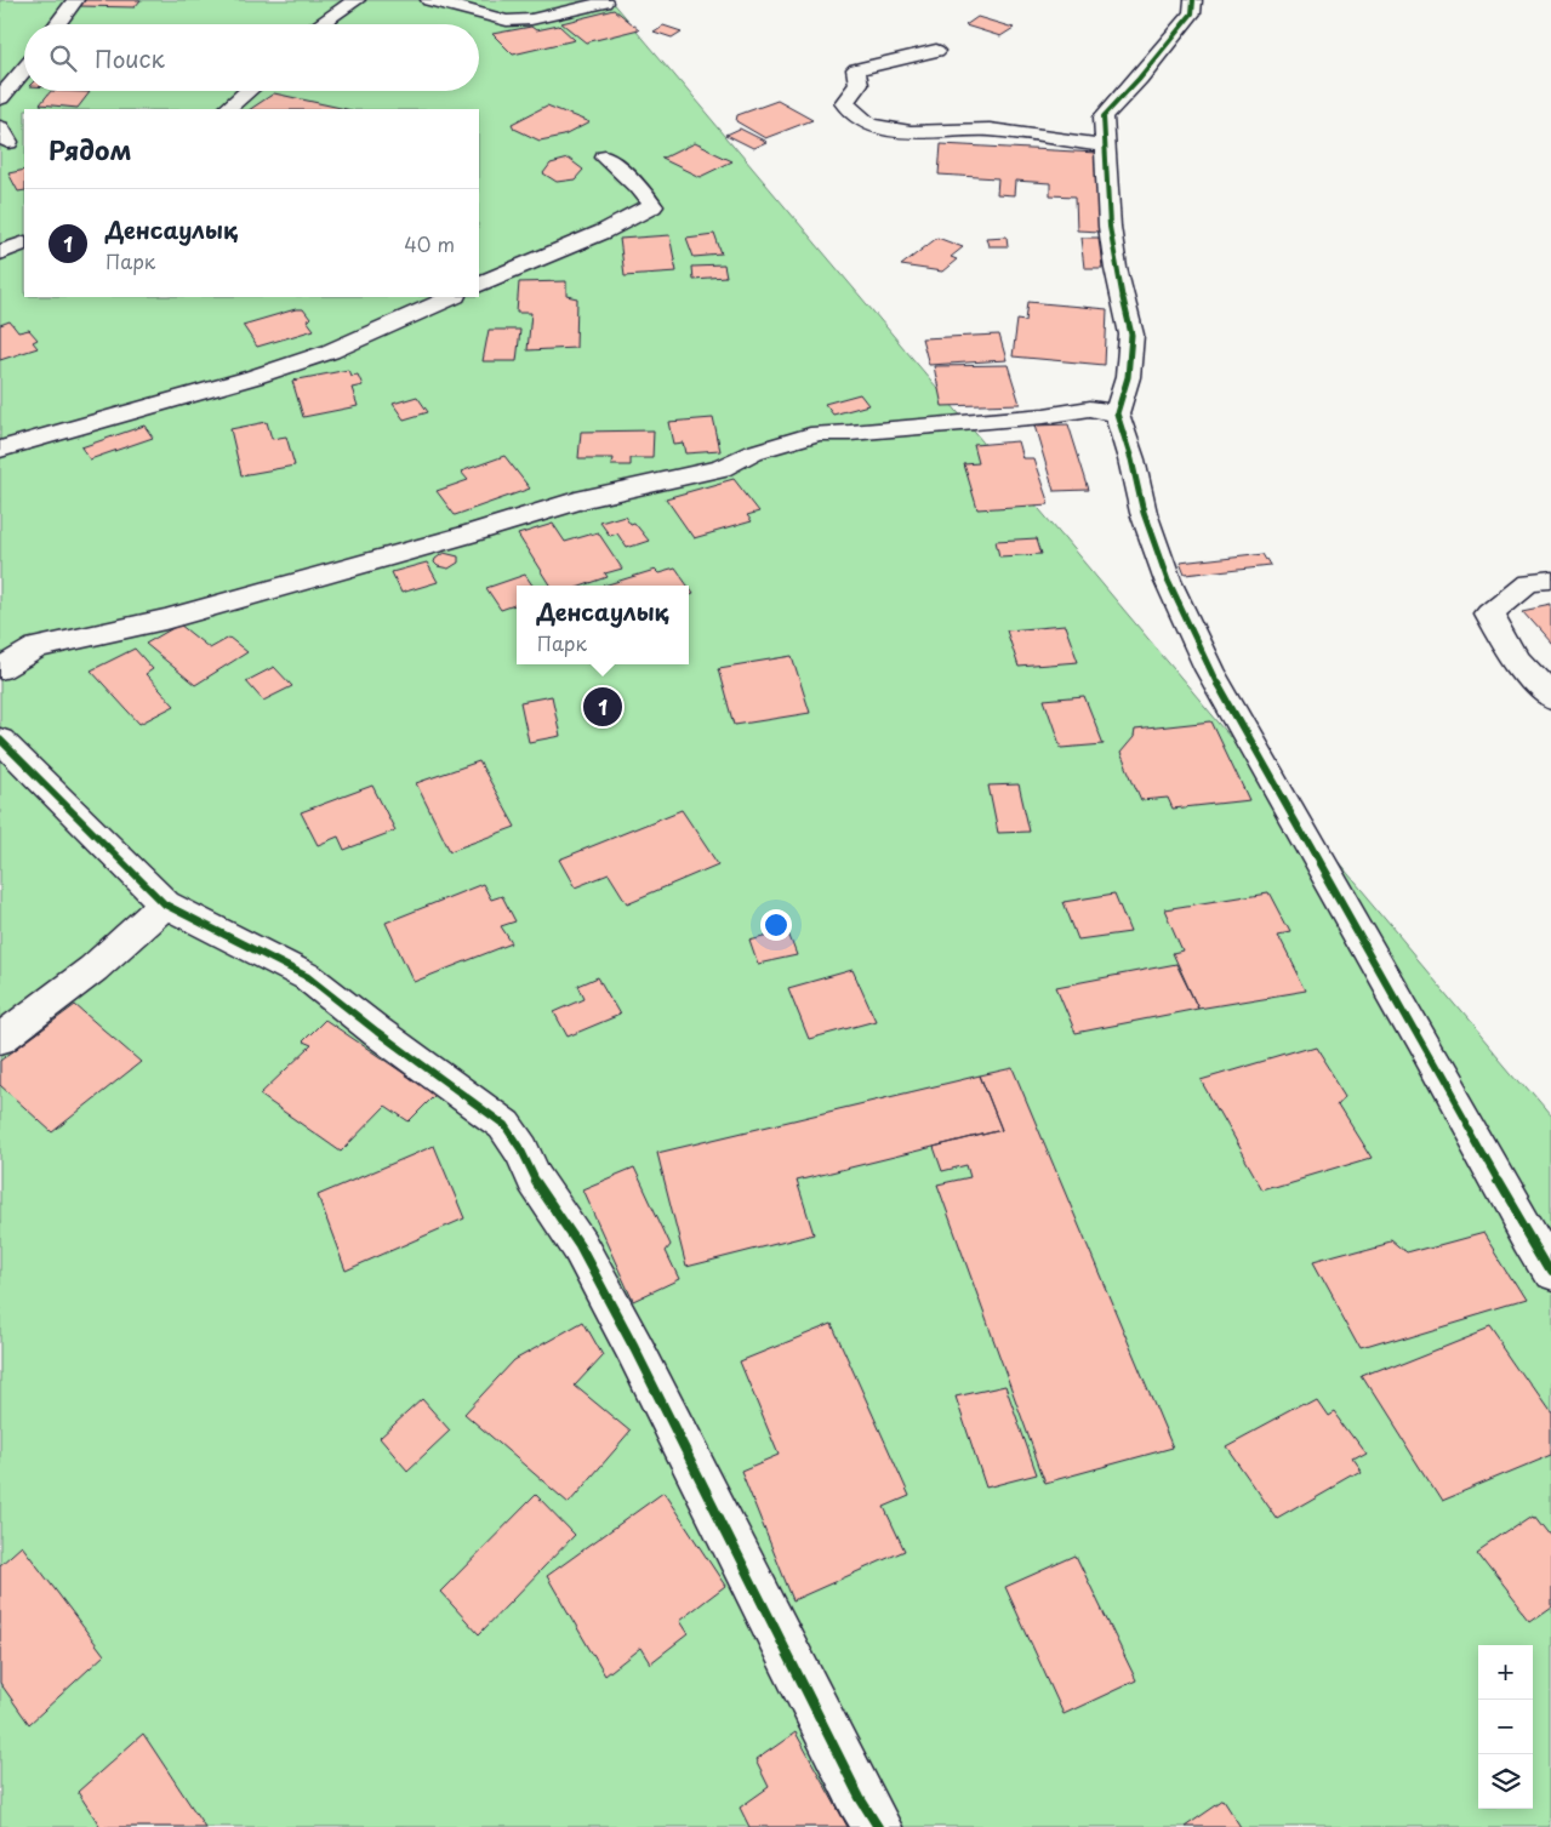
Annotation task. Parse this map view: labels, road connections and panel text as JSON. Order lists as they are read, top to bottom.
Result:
{
  "page": {
    "search": "Поиск",
    "heading": "Рядом",
    "list": [
      {
        "mark": "1",
        "name": "Денсаулық",
        "note": "Парк",
        "value": "40 m"
      }
    ],
    "popup": ["Денсаулық", "Парк"],
    "pins": "1",
    "map_buttons": ["+", "−"]
  }
}
